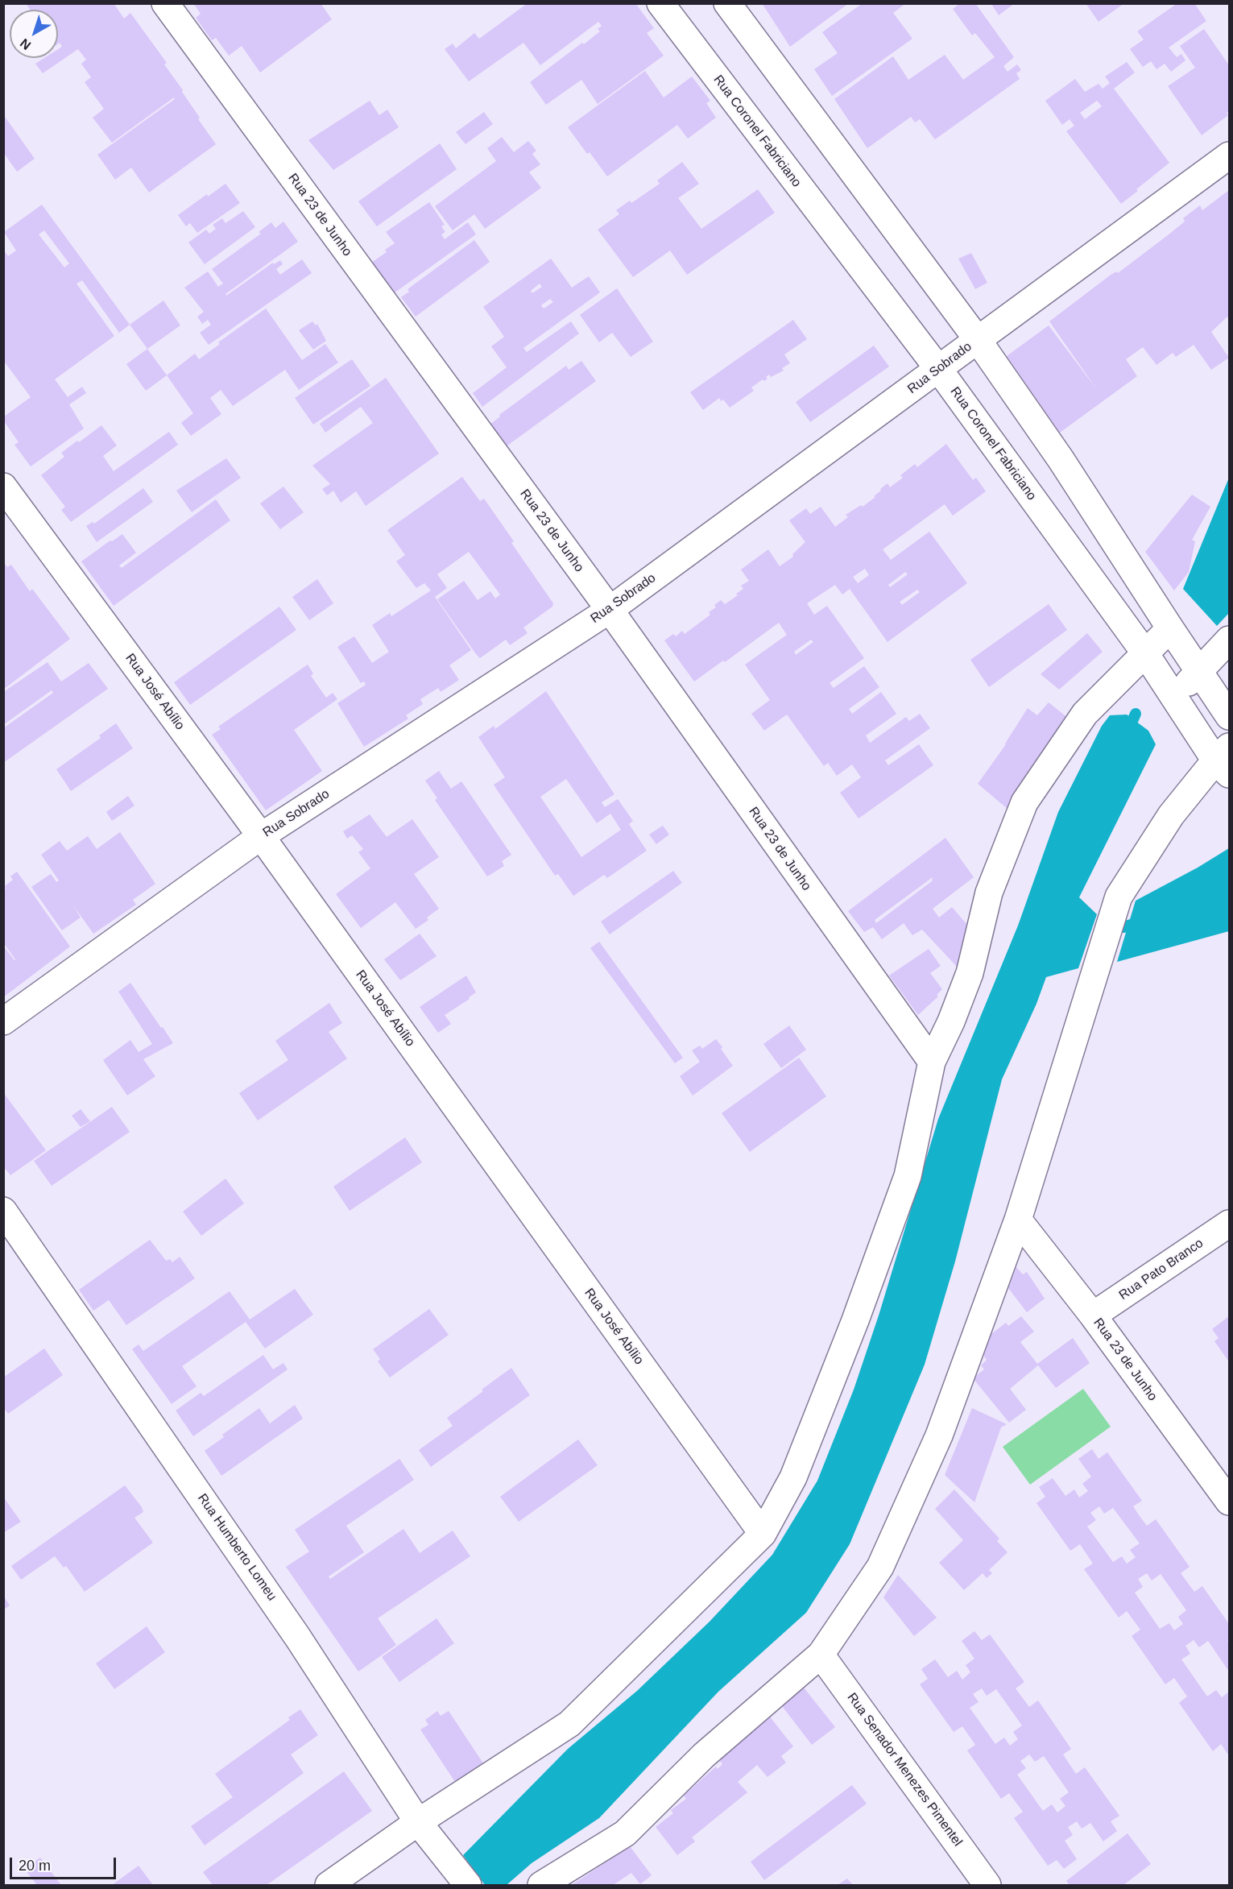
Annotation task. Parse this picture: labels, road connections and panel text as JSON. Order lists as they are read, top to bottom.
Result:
{
  "streets": {
    "street": [
      "Rua Coronel Fabriciano",
      "Rua 23 de Junho",
      "Rua Sobrado",
      "Rua José Abílio",
      "Rua Pato Branco",
      "Rua Humberto Lomeu",
      "Rua Senador Menezes Pimentel"
    ]
  },
  "crossings": [
    ["Rua Coronel Fabriciano", "Rua Sobrado"],
    ["Rua 23 de Junho", "Rua Sobrado"],
    ["Rua 23 de Junho", "Rua Pato Branco"],
    ["Rua Sobrado", "Rua José Abílio"]
  ],
  "scale_bar": "20 m",
  "north": "bottom left"
}
